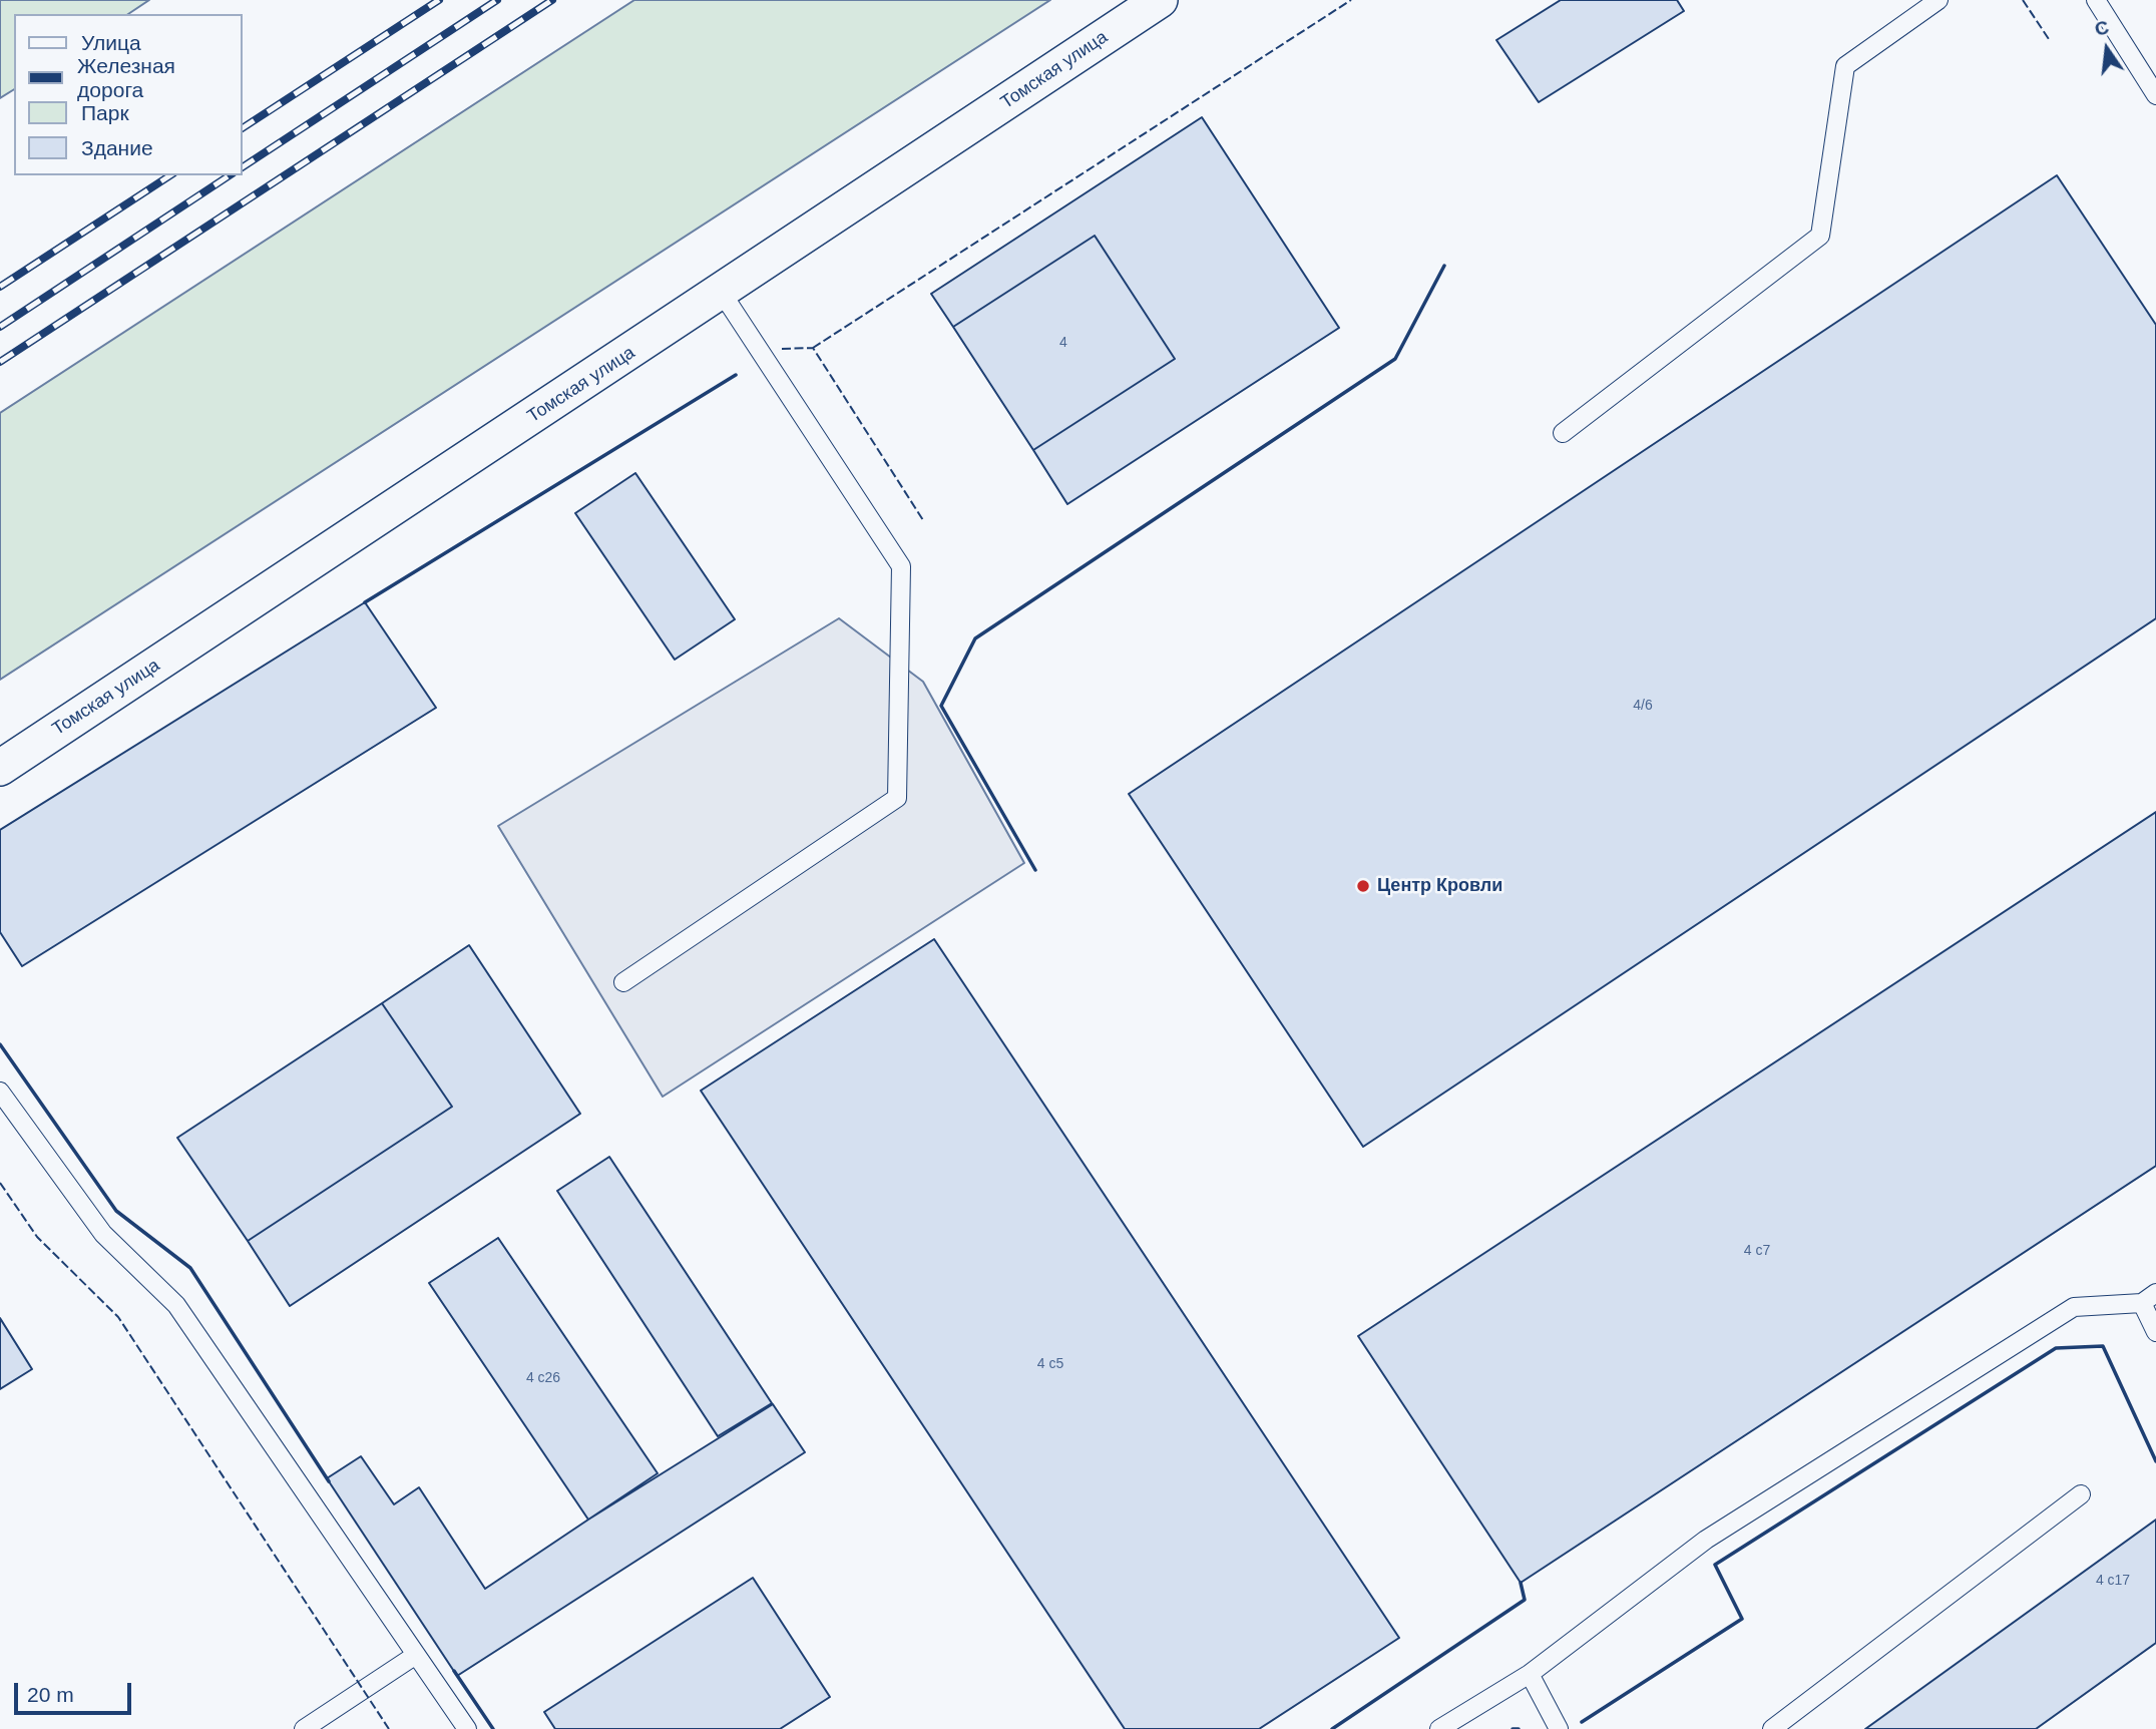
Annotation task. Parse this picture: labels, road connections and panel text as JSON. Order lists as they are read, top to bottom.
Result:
{
  "streets": {
    "street": ["Томская улица"]
  },
  "places": ["Центр Кровли"],
  "house_numbers": [
    "4",
    "4/6",
    "4 с7",
    "4 с5",
    "4 с26",
    "4 с17"
  ],
  "legend": [
    "Улица",
    "Железная дорога",
    "Парк",
    "Здание"
  ],
  "scale_bar": "20 m",
  "north": "top"
}
